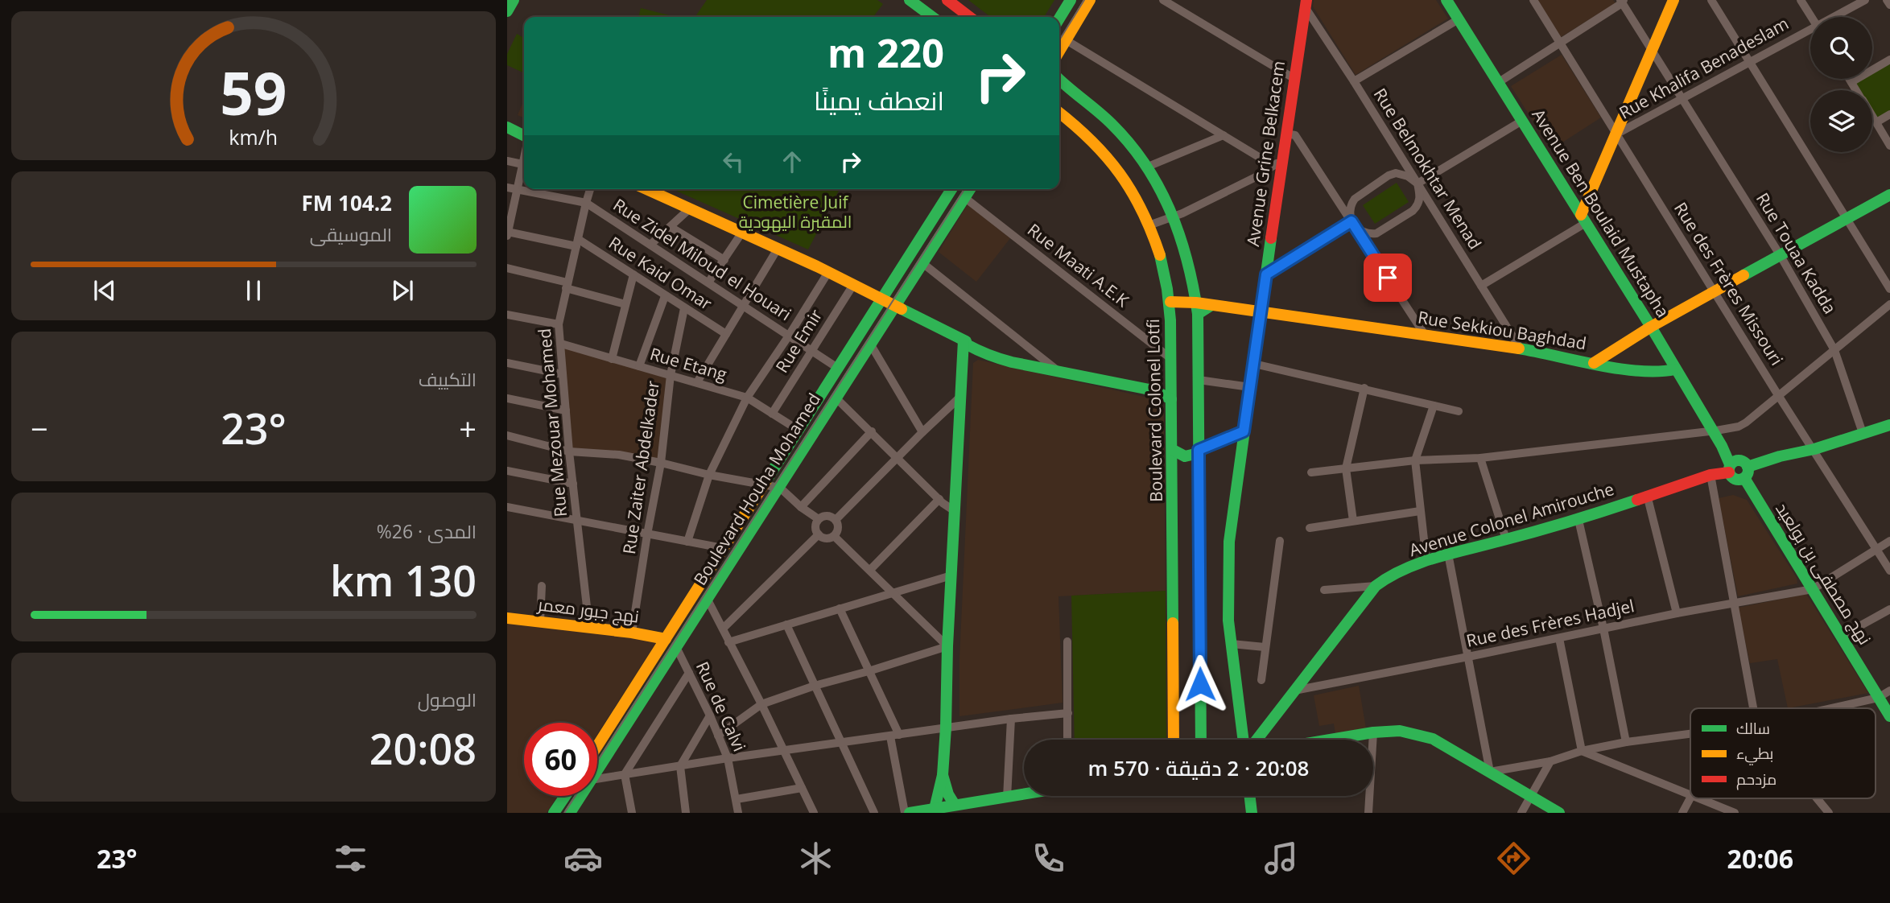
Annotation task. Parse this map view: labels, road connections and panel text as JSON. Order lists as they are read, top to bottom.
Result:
{
  "streets": {
    "main road": [
      "Avenue Grine Belkacem",
      "Avenue Ben Boulaid Mustapha",
      "Rue Sekkiou Baghdad",
      "Boulevard Colonel Lotfi",
      "Boulevard Houha Mohamed",
      "Avenue Colonel Amirouche",
      "نهج مصطفى بن بولعيد",
      "نهج جبور معمر"
    ],
    "street": [
      "Rue Khalifa Benadeslam",
      "Rue Belmokhtar Menad",
      "Rue Touaa Kadda",
      "Rue Zidel Miloud el Houari",
      "Rue Maati A.E.K",
      "Rue Kaid Omar",
      "Rue des Frères Missouri",
      "Rue Emir",
      "Rue Etang",
      "Rue Mezouar Mohamed",
      "Rue Zaiter Abdelkader",
      "Rue des Frères Hadjel",
      "Rue de Calvi"
    ]
  },
  "crossings": [
    ["Rue Khalifa Benadeslam", "Rue Touaa Kadda"],
    ["Rue Khalifa Benadeslam", "Rue des Frères Missouri"],
    ["Avenue Grine Belkacem", "Rue Belmokhtar Menad"],
    ["Avenue Grine Belkacem", "Rue Sekkiou Baghdad"],
    ["Rue Belmokhtar Menad", "Rue Sekkiou Baghdad"],
    ["Avenue Ben Boulaid Mustapha", "Rue Sekkiou Baghdad"],
    ["Avenue Ben Boulaid Mustapha", "نهج مصطفى بن بولعيد"],
    ["Rue Touaa Kadda", "Avenue Colonel Amirouche"],
    ["Rue Zidel Miloud el Houari", "Rue Emir"],
    ["Rue Zidel Miloud el Houari", "Rue Mezouar Mohamed"],
    ["Rue Zidel Miloud el Houari", "Boulevard Houha Mohamed"],
    ["Rue Maati A.E.K", "Boulevard Colonel Lotfi"],
    ["Rue Maati A.E.K", "Boulevard Houha Mohamed"],
    ["Rue Kaid Omar", "Rue Mezouar Mohamed"],
    ["Rue Kaid Omar", "Rue Zaiter Abdelkader"],
    ["Rue des Frères Missouri", "Avenue Colonel Amirouche"],
    ["Rue Emir", "Rue Etang"],
    ["Rue Etang", "Rue Mezouar Mohamed"],
    ["Rue Etang", "Rue Zaiter Abdelkader"],
    ["Rue Etang", "Boulevard Houha Mohamed"],
    ["Rue Mezouar Mohamed", "نهج جبور معمر"],
    ["Rue Zaiter Abdelkader", "نهج جبور معمر"],
    ["Boulevard Houha Mohamed", "نهج جبور معمر"],
    ["Boulevard Houha Mohamed", "Rue de Calvi"],
    ["Avenue Colonel Amirouche", "نهج مصطفى بن بولعيد"],
    ["Avenue Colonel Amirouche", "Rue des Frères Hadjel"],
    ["نهج مصطفى بن بولعيد", "Rue des Frères Hadjel"]
  ],
  "parks": ["Cimetière Juif المقبرة اليهودية"],
  "legend": ["سالك", "بطيء", "مزدحم"],
  "page": {
    "turn": ["220 m", "انعطف يمينًا"],
    "song": ["104.2 FM", "الموسيقى"],
    "tile": [
      "التكييف",
      ["المدى · 26%", "130 km"],
      ["الوصول", "20:08"]
    ],
    "heat": ["−", "23°", "+"],
    "limit": "60",
    "trip": "20:08 · 2 دقيقة · 570 m",
    "tabs": ["20:06", "23°"],
    "gauge": ["59", "km/h"]
  }
}
